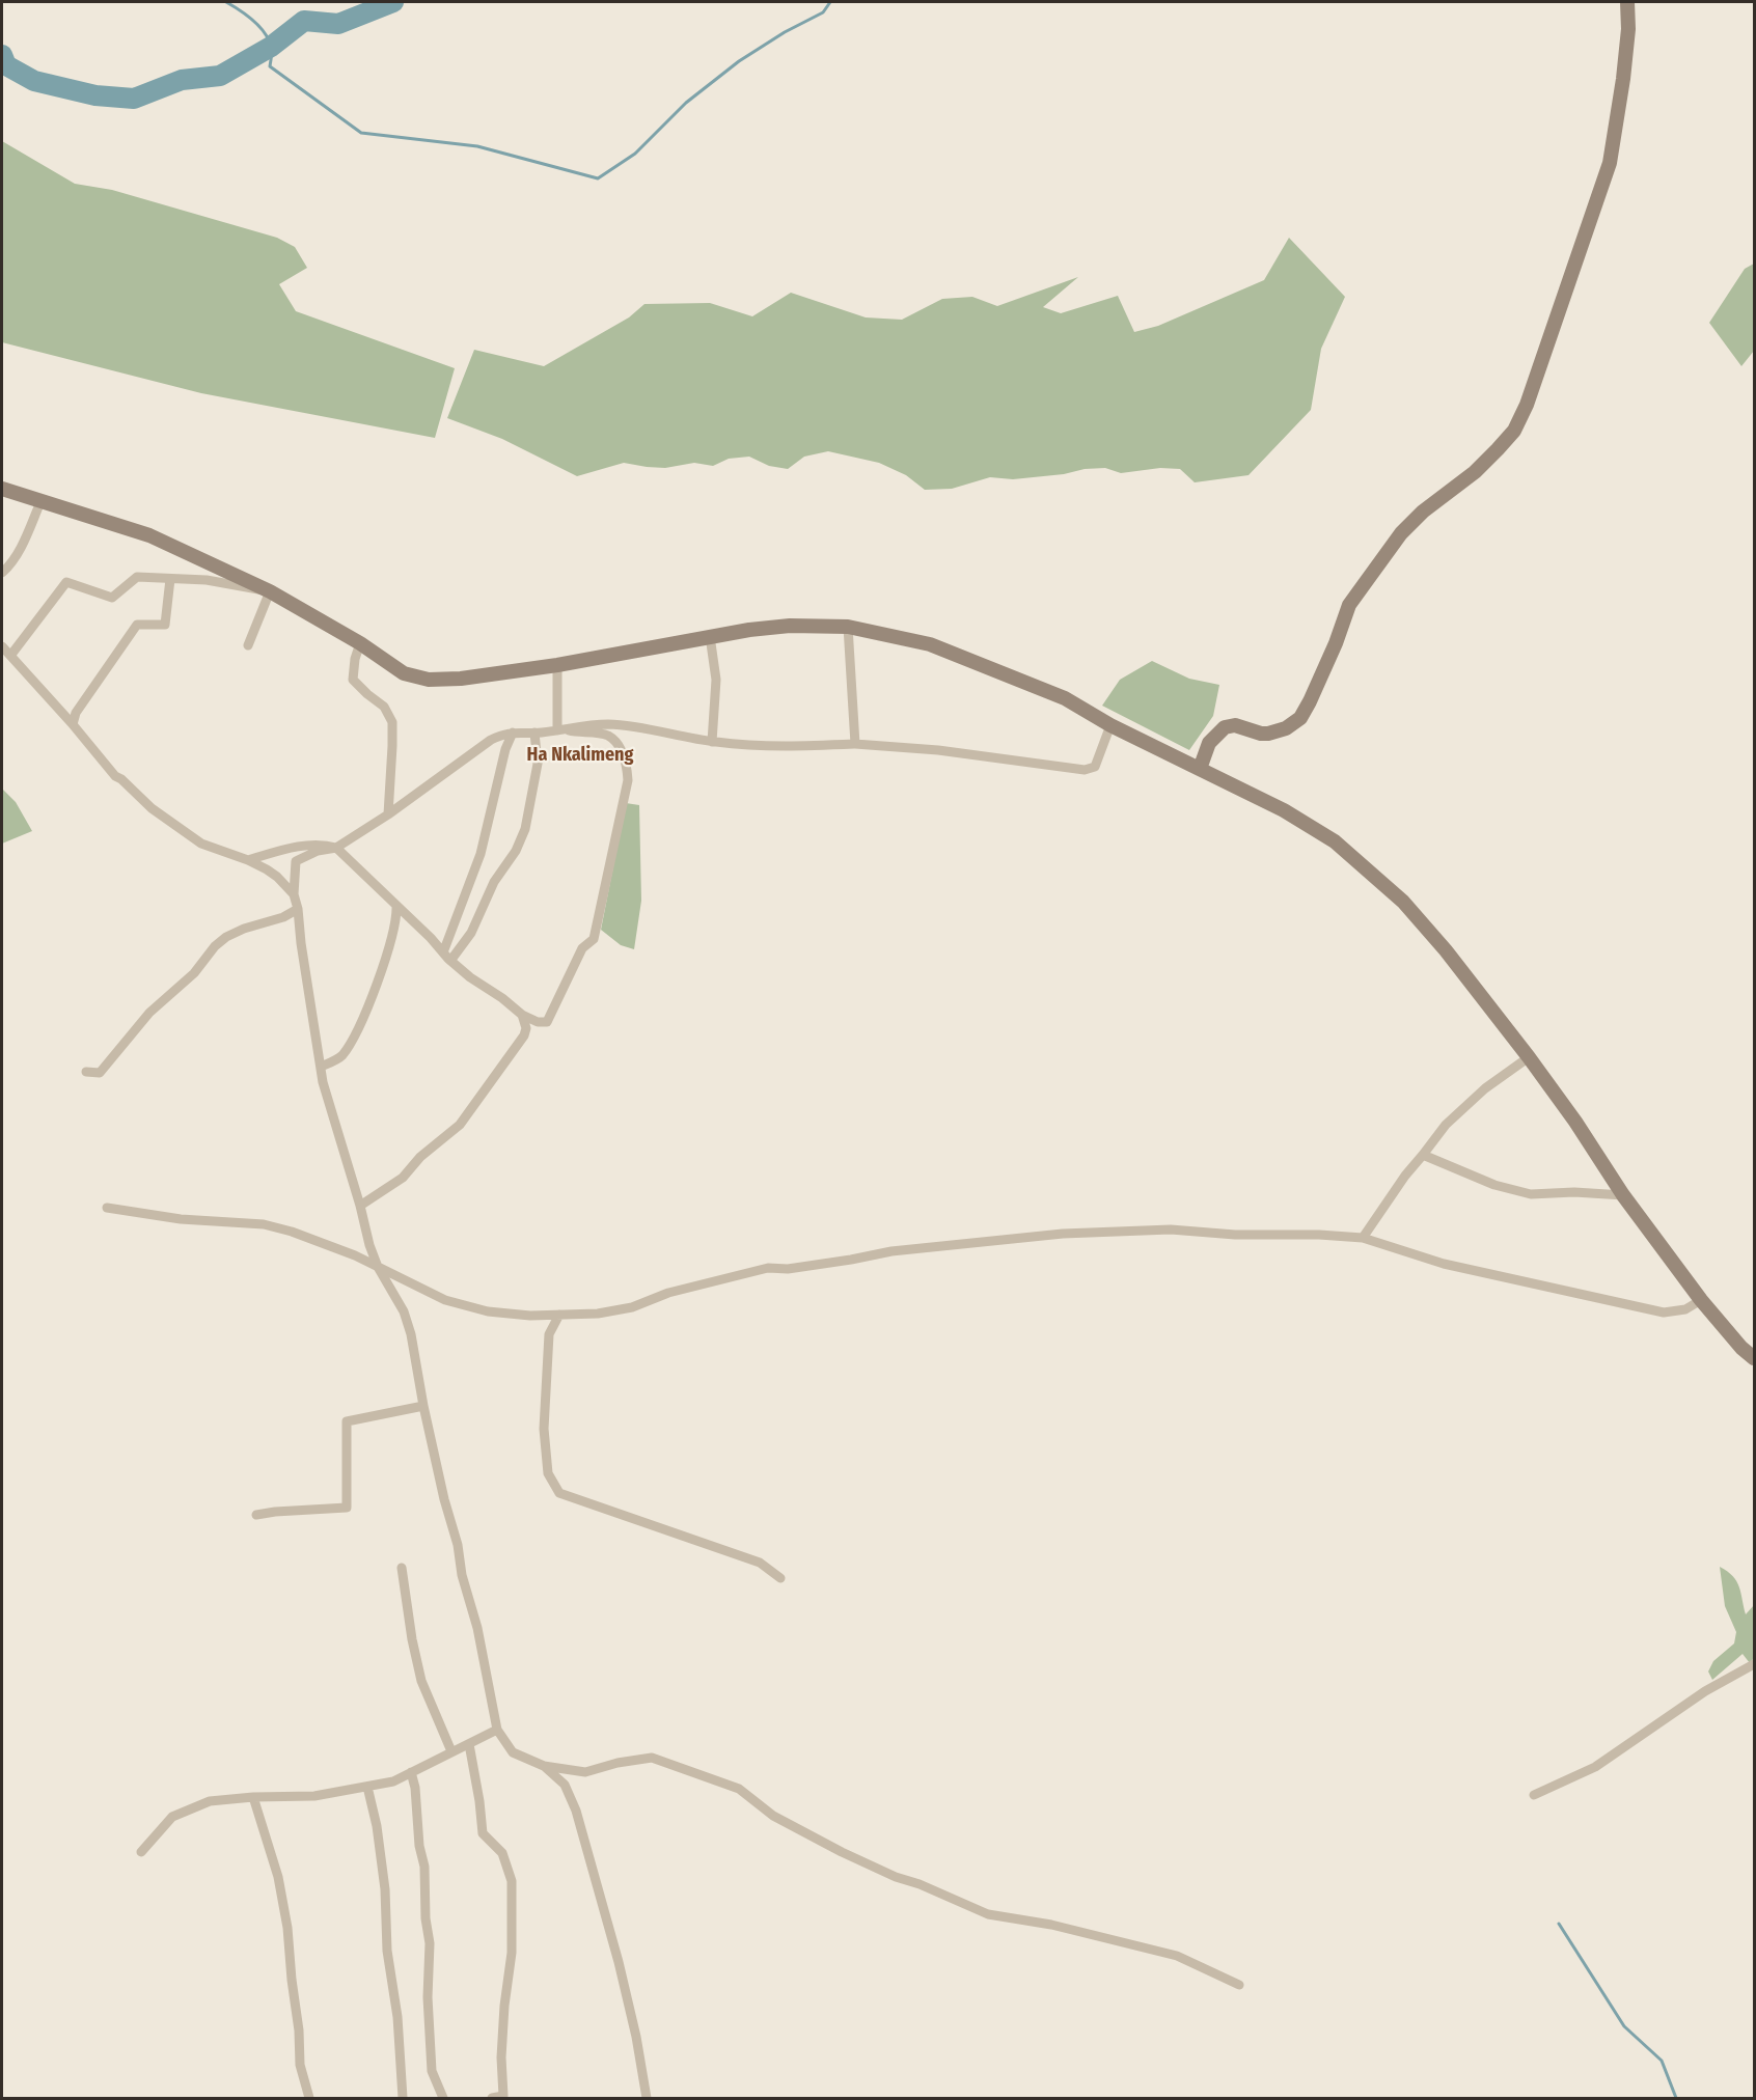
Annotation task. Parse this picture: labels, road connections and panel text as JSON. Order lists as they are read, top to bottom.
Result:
{
  "districts": ["Ha Nkalimeng"]
}
